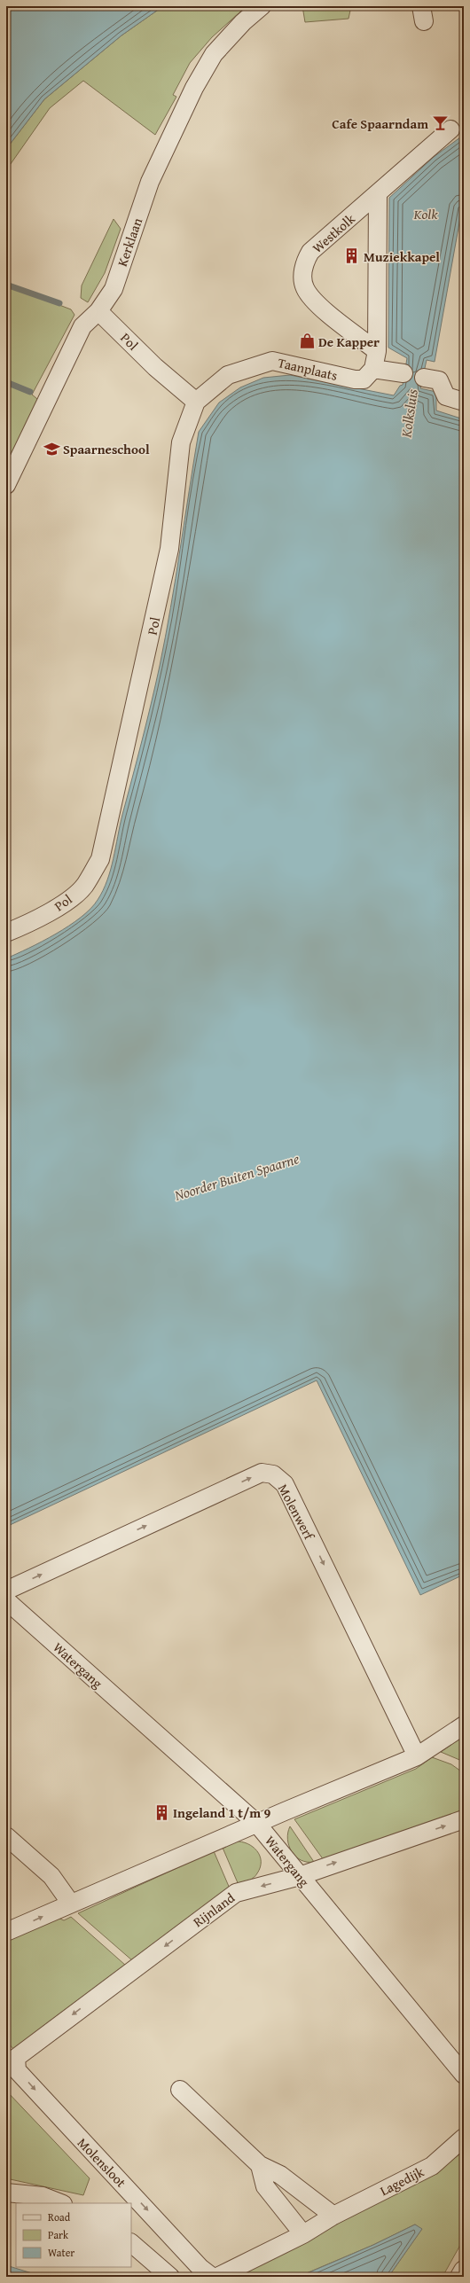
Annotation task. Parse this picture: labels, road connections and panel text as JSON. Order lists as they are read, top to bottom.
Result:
{
  "streets": {
    "street": [
      "Westkolk",
      "Kerklaan",
      "Pol",
      "Taanplaats",
      "Molenwerf",
      "Watergang",
      "Rijnland",
      "Molensloot",
      "Lagedijk"
    ]
  },
  "crossings": [
    ["Westkolk", "Taanplaats"],
    ["Kerklaan", "Pol"],
    ["Pol", "Taanplaats"],
    ["Watergang", "Rijnland"],
    ["Rijnland", "Molensloot"]
  ],
  "water": ["Kolk", "Kolksluis", "Noorder Buiten Spaarne"],
  "places": {
    "bar": ["Cafe Spaarndam"],
    "building": ["Muziekkapel", "Ingeland 1 t/m 9"],
    "shop": ["De Kapper"],
    "school or university": ["Spaarneschool"]
  },
  "legend": ["Road", "Park", "Water"]
}
